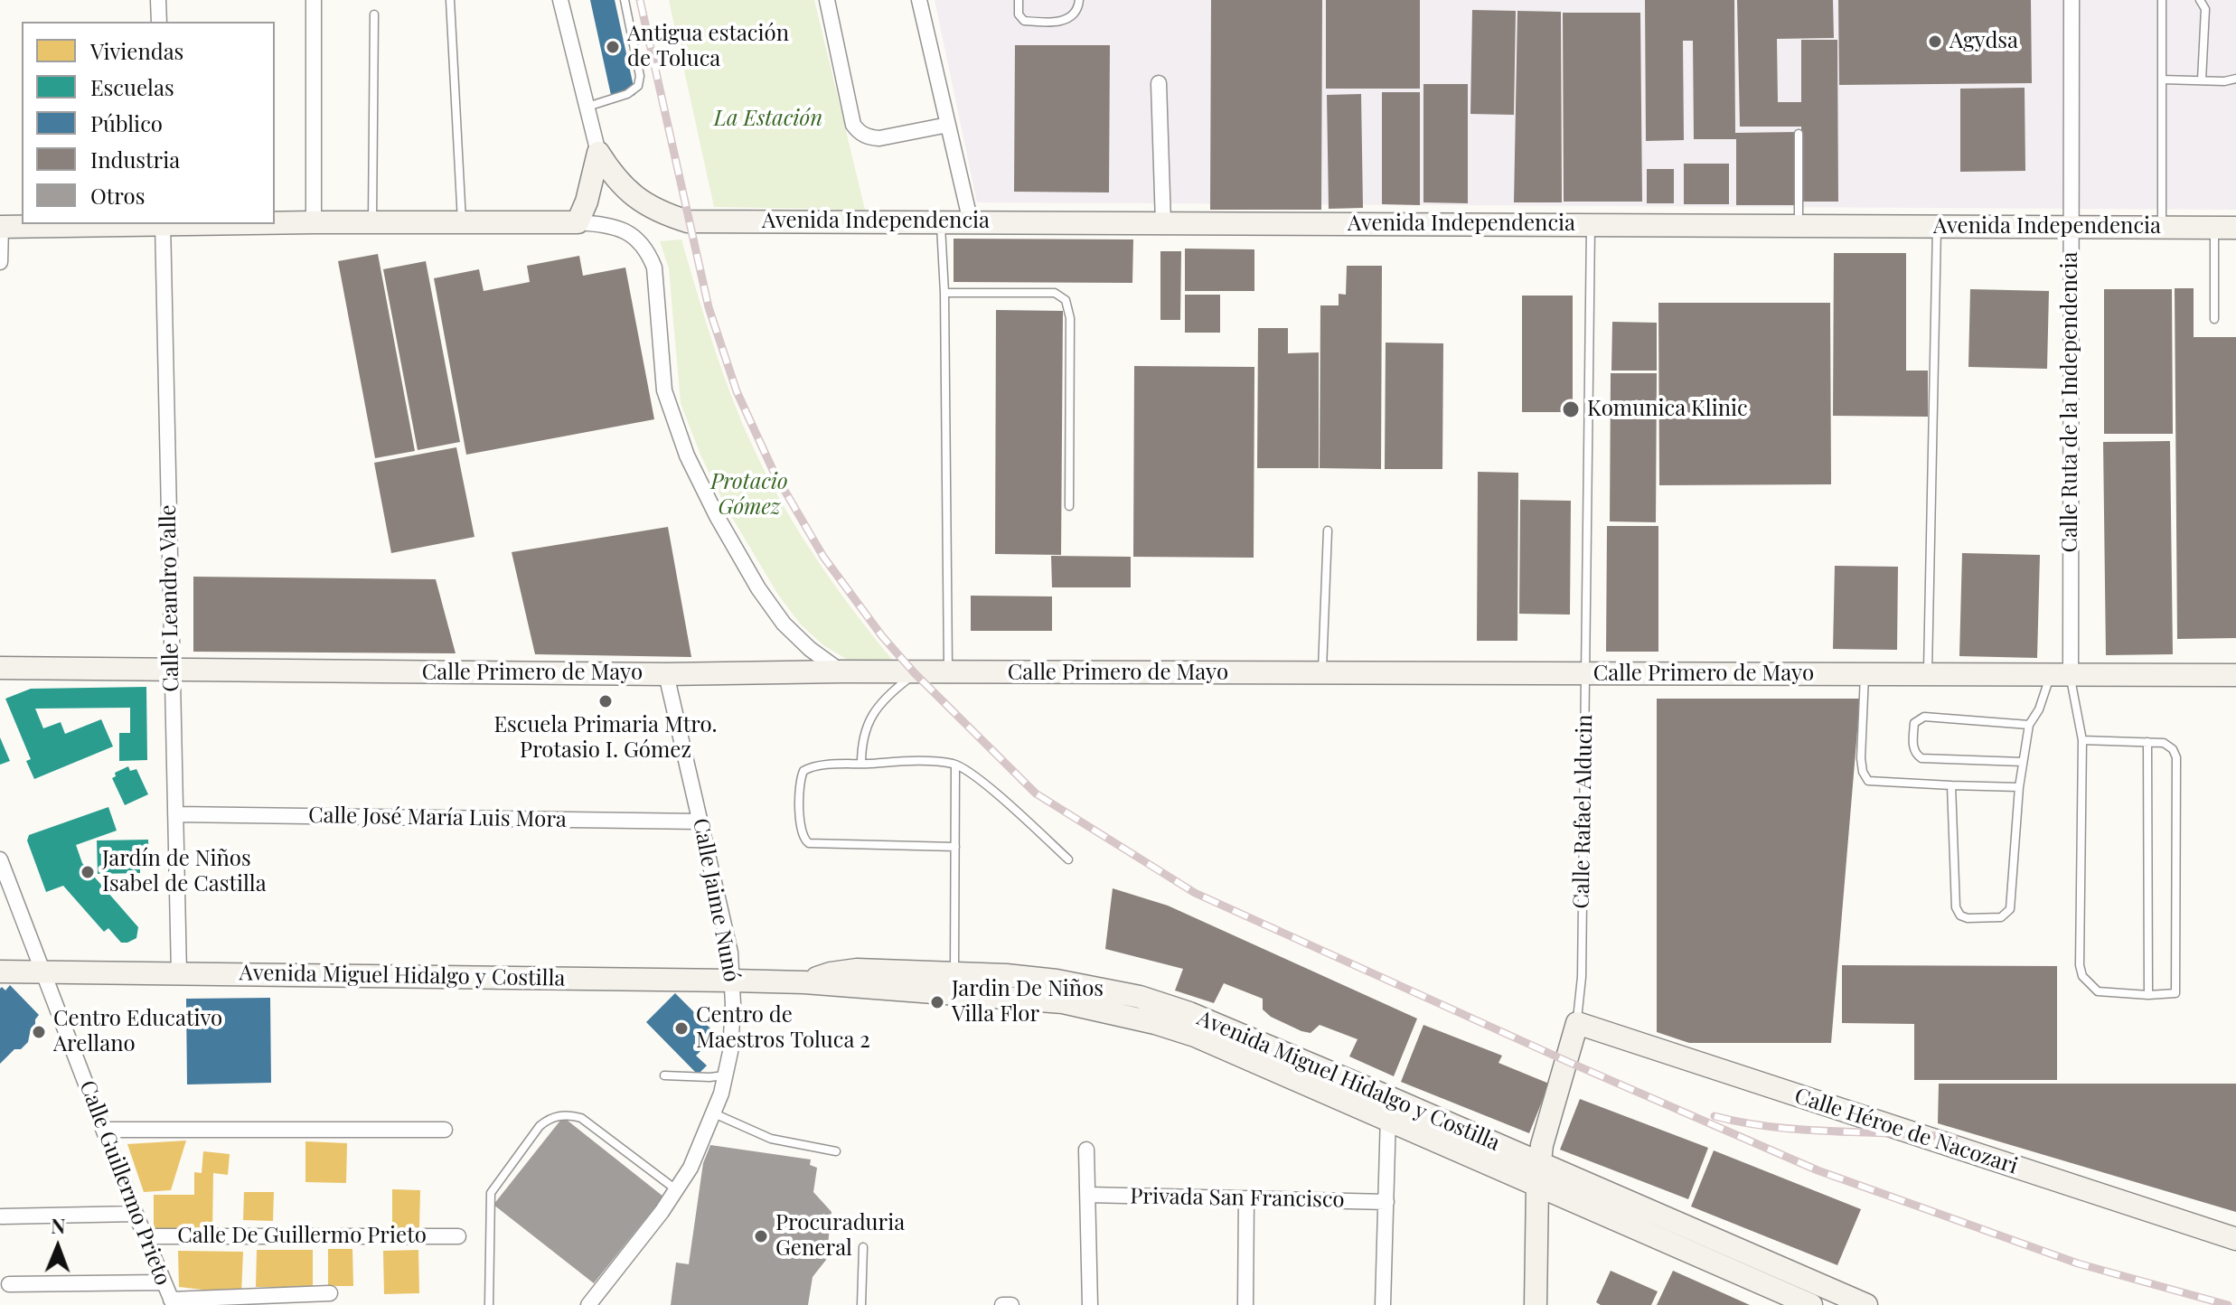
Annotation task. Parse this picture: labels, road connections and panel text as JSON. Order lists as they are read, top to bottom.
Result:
{
  "streets": {
    "main road": [
      "Avenida Independencia",
      "Calle Primero de Mayo",
      "Calle Rafael Alducin",
      "Avenida Miguel Hidalgo y Costilla",
      "Calle Héroe de Nacozari"
    ],
    "street": [
      "Calle Ruta de la Independencia",
      "Calle Leandro Valle",
      "Calle José María Luis Mora",
      "Calle Jaime Nunó",
      "Calle Guillermo Prieto",
      "Privada San Francisco",
      "Calle De Guillermo Prieto"
    ]
  },
  "crossings": [
    ["Avenida Independencia", "Calle Ruta de la Independencia"],
    ["Avenida Independencia", "Calle Rafael Alducin"],
    ["Calle Ruta de la Independencia", "Calle Primero de Mayo"],
    ["Calle Leandro Valle", "Calle Primero de Mayo"],
    ["Calle Leandro Valle", "Calle José María Luis Mora"],
    ["Calle Leandro Valle", "Avenida Miguel Hidalgo y Costilla"],
    ["Calle Primero de Mayo", "Calle Rafael Alducin"],
    ["Calle Primero de Mayo", "Calle Jaime Nunó"],
    ["Calle Rafael Alducin", "Avenida Miguel Hidalgo y Costilla"],
    ["Calle Rafael Alducin", "Calle Héroe de Nacozari"],
    ["Calle José María Luis Mora", "Calle Jaime Nunó"],
    ["Calle Jaime Nunó", "Avenida Miguel Hidalgo y Costilla"],
    ["Avenida Miguel Hidalgo y Costilla", "Calle Guillermo Prieto"],
    ["Calle Guillermo Prieto", "Calle De Guillermo Prieto"]
  ],
  "parks": ["La Estación", "Protacio Gómez"],
  "places": [
    "Agydsa",
    "Antigua estación de Toluca",
    "Komunica Klinic",
    "Escuela Primaria Mtro. Protasio I. Gómez",
    "Jardín de Niños Isabel de Castilla",
    "Jardin De Niños Villa Flor",
    "Centro de Maestros Toluca 2",
    "Centro Educativo Arellano",
    "Procuraduria General"
  ],
  "legend": [
    "Viviendas",
    "Escuelas",
    "Público",
    "Industria",
    "Otros"
  ],
  "north": "top"
}
